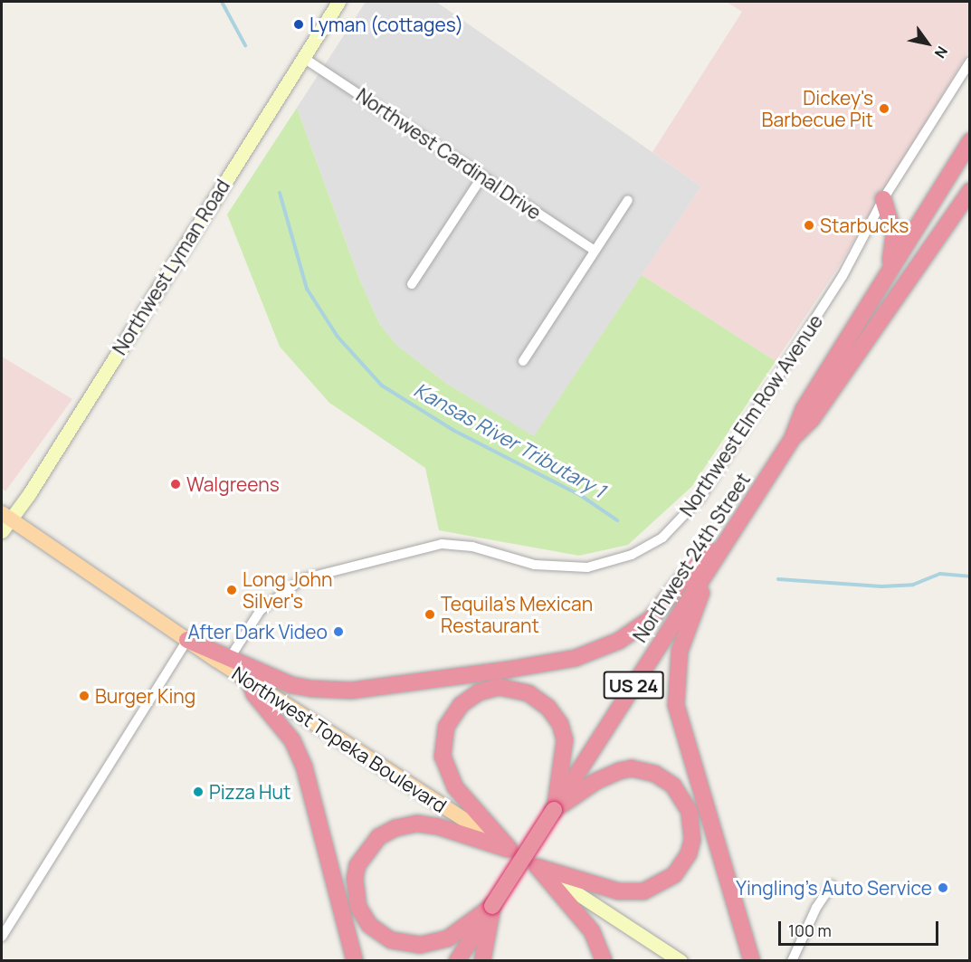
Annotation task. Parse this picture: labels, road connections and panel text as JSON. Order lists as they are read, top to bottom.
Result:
{
  "streets": {
    "highway": ["Northwest 24th Street", "US 24"],
    "main road": ["Northwest Topeka Boulevard"],
    "street": ["Northwest Cardinal Drive", "Northwest Lyman Road", "Northwest Elm Row Avenue"]
  },
  "crossings": [
    ["Northwest Cardinal Drive", "Northwest Lyman Road"],
    ["Northwest Elm Row Avenue", "Northwest Topeka Boulevard"],
    ["Northwest 24th Street", "US 24"]
  ],
  "water": ["Kansas River Tributary 1"],
  "places": [
    "Lyman (cottages)",
    "Dickey's Barbecue Pit",
    "Starbucks",
    "Walgreens",
    "Long John Silver's",
    "Tequila’s Mexican Restaurant",
    "After Dark Video",
    "Burger King",
    "Pizza Hut",
    "Yingling's Auto Service"
  ],
  "scale_bar": "100 m",
  "north": "bottom right"
}
